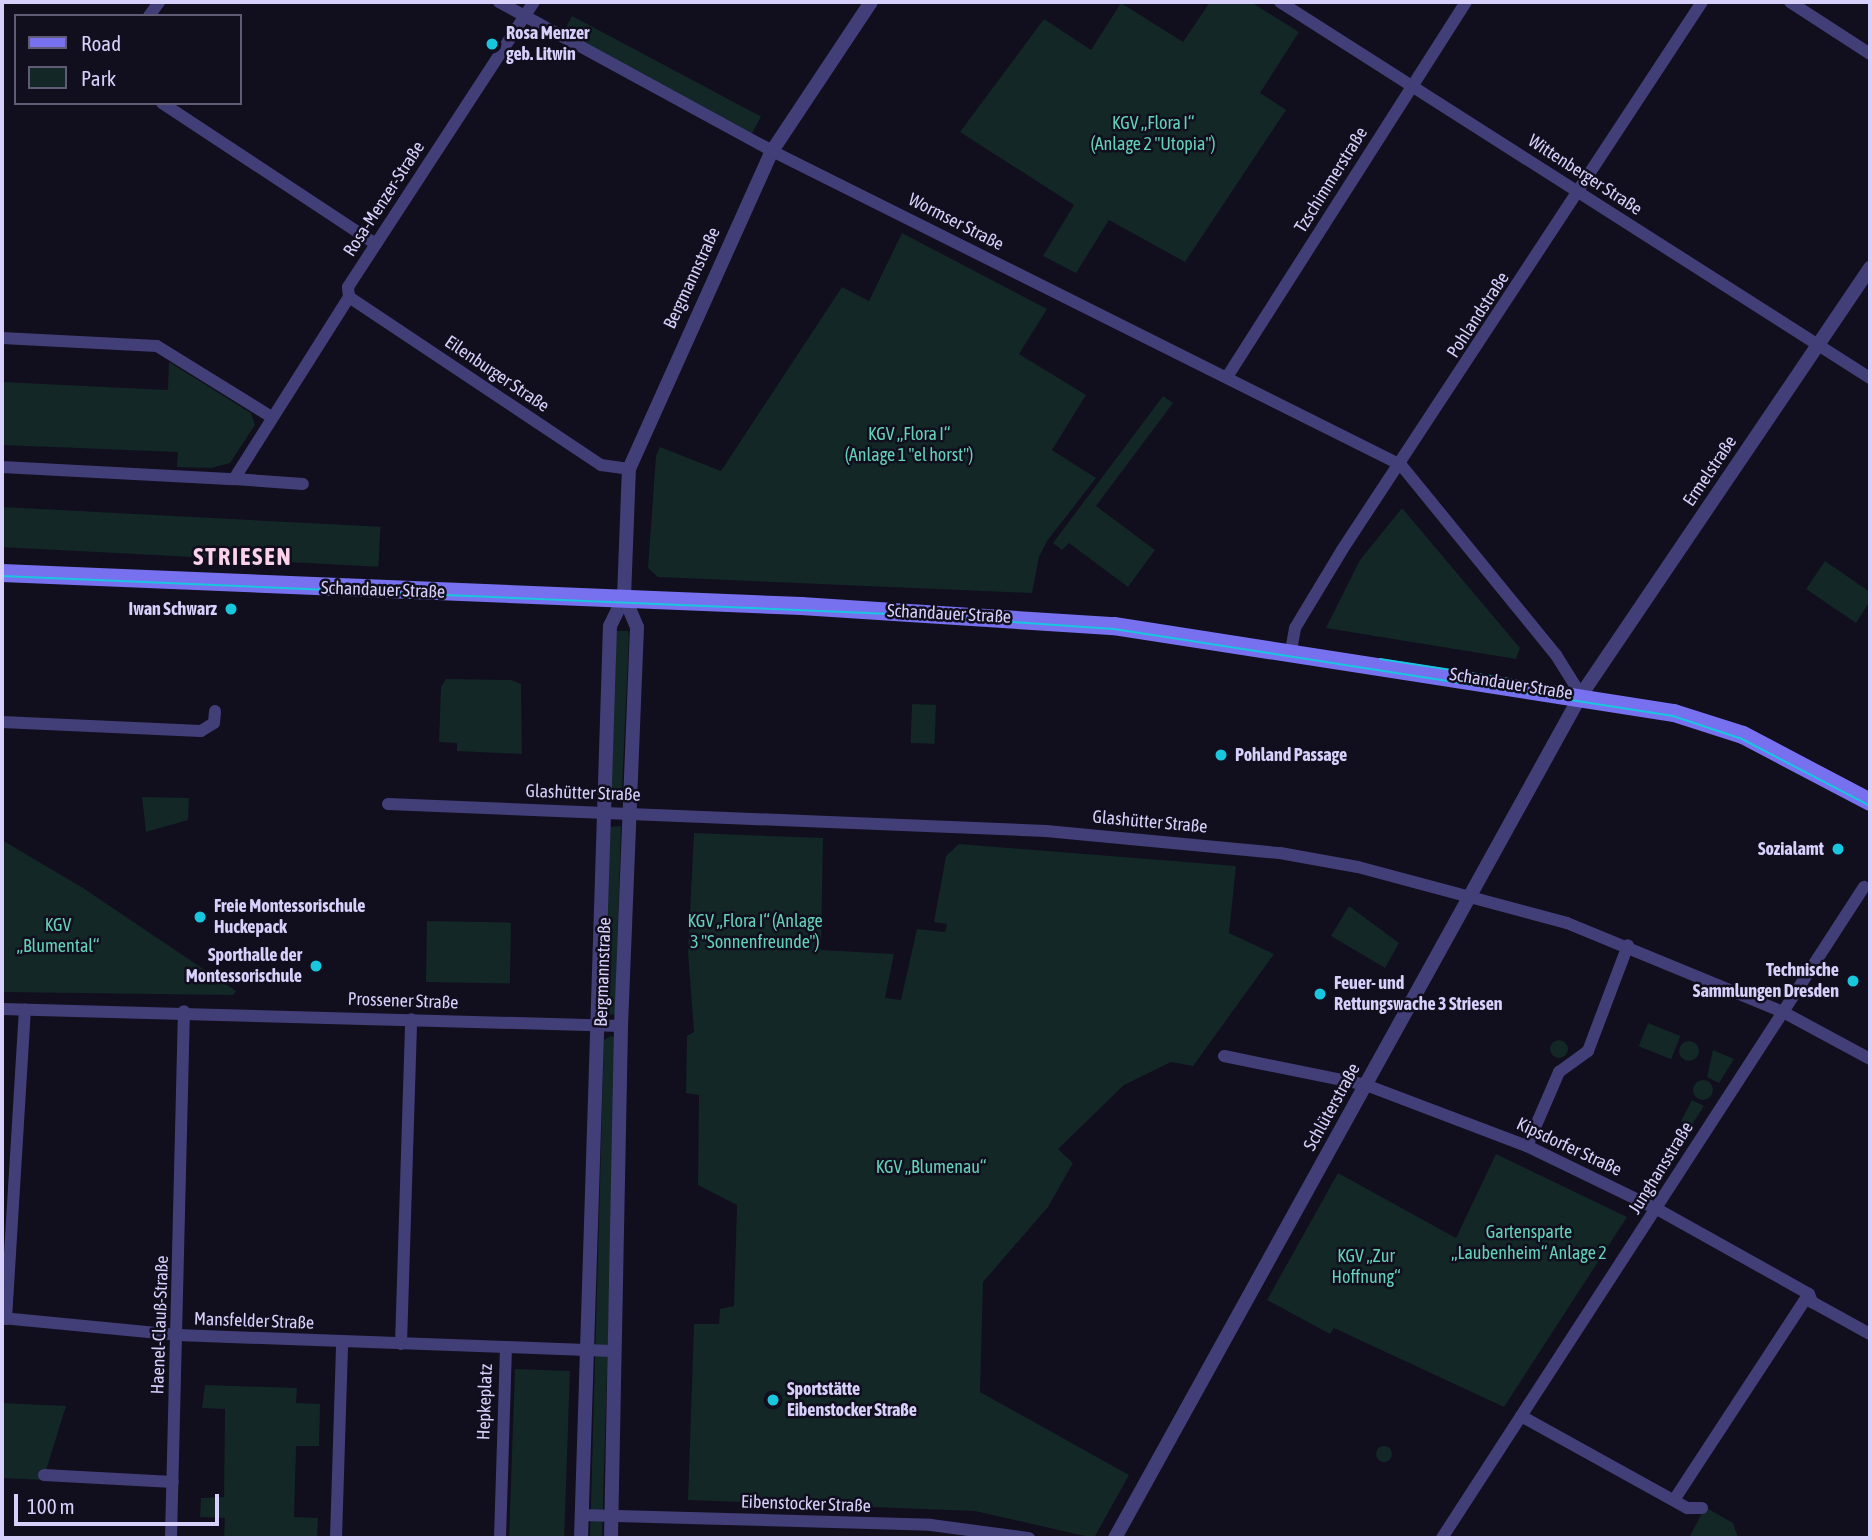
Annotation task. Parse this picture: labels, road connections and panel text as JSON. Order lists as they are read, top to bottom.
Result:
{
  "streets": {
    "main road": ["Schandauer Straße"],
    "street": [
      "Wittenberger Straße",
      "Tzschimmerstraße",
      "Rosa-Menzer-Straße",
      "Wormser Straße",
      "Bergmannstraße",
      "Pohlandstraße",
      "Eilenburger Straße",
      "Ermelstraße",
      "Glashütter Straße",
      "Prossener Straße",
      "Schlüterstraße",
      "Kipsdorfer Straße",
      "Junghansstraße",
      "Mansfelder Straße",
      "Haenel-Clauß-Straße",
      "Hepkeplatz",
      "Eibenstocker Straße"
    ]
  },
  "crossings": [
    ["Wittenberger Straße", "Tzschimmerstraße"],
    ["Wittenberger Straße", "Pohlandstraße"],
    ["Wittenberger Straße", "Ermelstraße"],
    ["Tzschimmerstraße", "Wormser Straße"],
    ["Rosa-Menzer-Straße", "Wormser Straße"],
    ["Rosa-Menzer-Straße", "Eilenburger Straße"],
    ["Wormser Straße", "Bergmannstraße"],
    ["Wormser Straße", "Pohlandstraße"],
    ["Bergmannstraße", "Eilenburger Straße"],
    ["Bergmannstraße", "Schandauer Straße"],
    ["Bergmannstraße", "Glashütter Straße"],
    ["Bergmannstraße", "Prossener Straße"],
    ["Bergmannstraße", "Hepkeplatz"],
    ["Pohlandstraße", "Schandauer Straße"],
    ["Ermelstraße", "Schandauer Straße"],
    ["Ermelstraße", "Schlüterstraße"],
    ["Schandauer Straße", "Schlüterstraße"],
    ["Glashütter Straße", "Schlüterstraße"],
    ["Glashütter Straße", "Junghansstraße"],
    ["Prossener Straße", "Haenel-Clauß-Straße"],
    ["Schlüterstraße", "Kipsdorfer Straße"],
    ["Kipsdorfer Straße", "Junghansstraße"],
    ["Mansfelder Straße", "Haenel-Clauß-Straße"],
    ["Mansfelder Straße", "Hepkeplatz"]
  ],
  "districts": ["STRIESEN"],
  "parks": [
    "KGV „Flora I“ (Anlage 2 \"Utopia\")",
    "KGV „Flora I“ (Anlage 1 \"el horst\")",
    "KGV „Flora I“ (Anlage 3 \"Sonnenfreunde\")",
    "KGV „Blumental“",
    "KGV „Blumenau“",
    "Gartensparte „Laubenheim“ Anlage 2",
    "KGV „Zur Hoffnung“"
  ],
  "places": [
    "Rosa Menzer geb. Litwin",
    "Iwan Schwarz",
    "Pohland Passage",
    "Sozialamt",
    "Freie Montessorischule Huckepack",
    "Sporthalle der Montessorischule",
    "Technische Sammlungen Dresden",
    "Feuer- und Rettungswache 3 Striesen",
    "Sportstätte Eibenstocker Straße"
  ],
  "legend": ["Road", "Park"],
  "scale_bar": "100 m"
}
